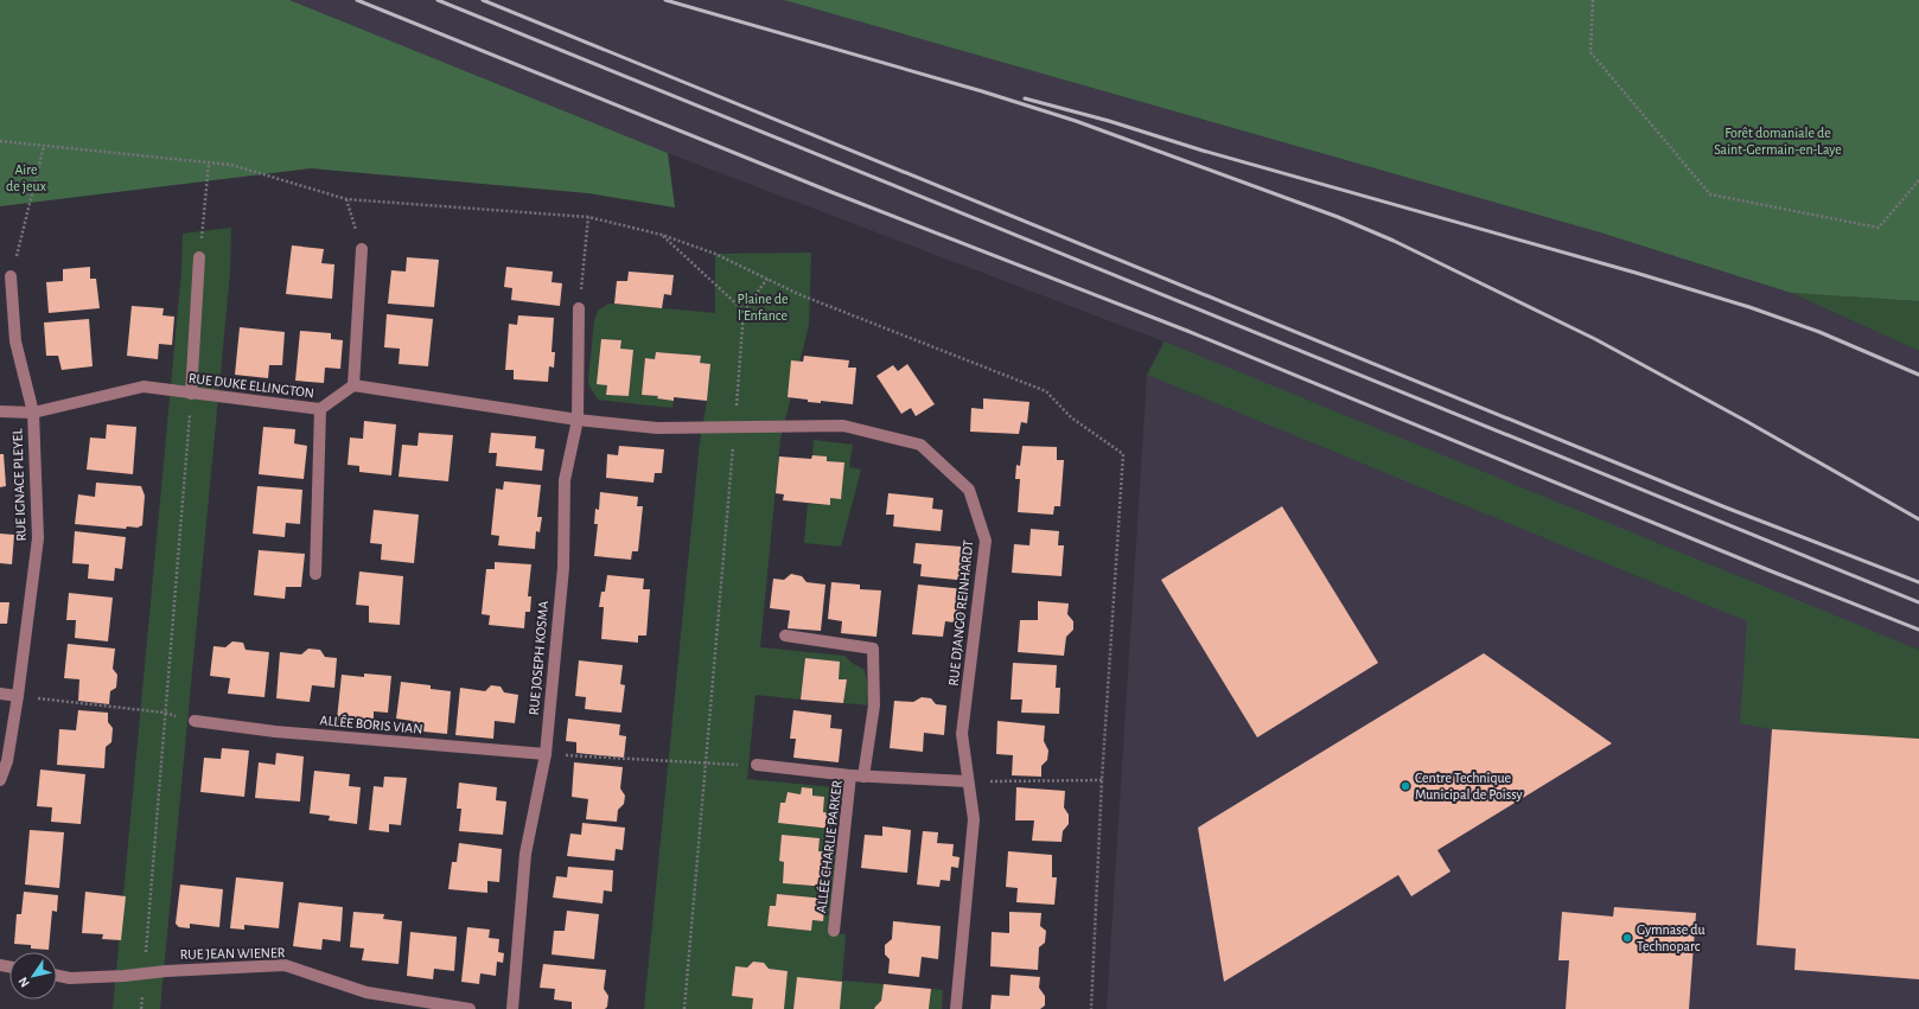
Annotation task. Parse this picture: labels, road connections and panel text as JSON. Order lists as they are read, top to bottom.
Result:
{
  "streets": {
    "street": [
      "RUE DUKE ELLINGTON",
      "RUE IGNACE PLEYEL",
      "RUE DJANGO REINHARDT",
      "RUE JOSEPH KOSMA",
      "ALLÉE BORIS VIAN",
      "ALLÉE CHARLIE PARKER",
      "RUE JEAN WIENER"
    ]
  },
  "crossings": [
    ["RUE DUKE ELLINGTON", "RUE IGNACE PLEYEL"],
    ["RUE DJANGO REINHARDT", "RUE JOSEPH KOSMA"],
    ["RUE DJANGO REINHARDT", "ALLÉE CHARLIE PARKER"],
    ["RUE JOSEPH KOSMA", "ALLÉE BORIS VIAN"]
  ],
  "parks": ["Forêt domaniale de Saint-Germain-en-Laye", "Aire de jeux", "Plaine de l'Enfance"],
  "places": ["Centre Technique Municipal de Poissy", "Gymnase du Technoparc"],
  "north": "bottom left"
}
